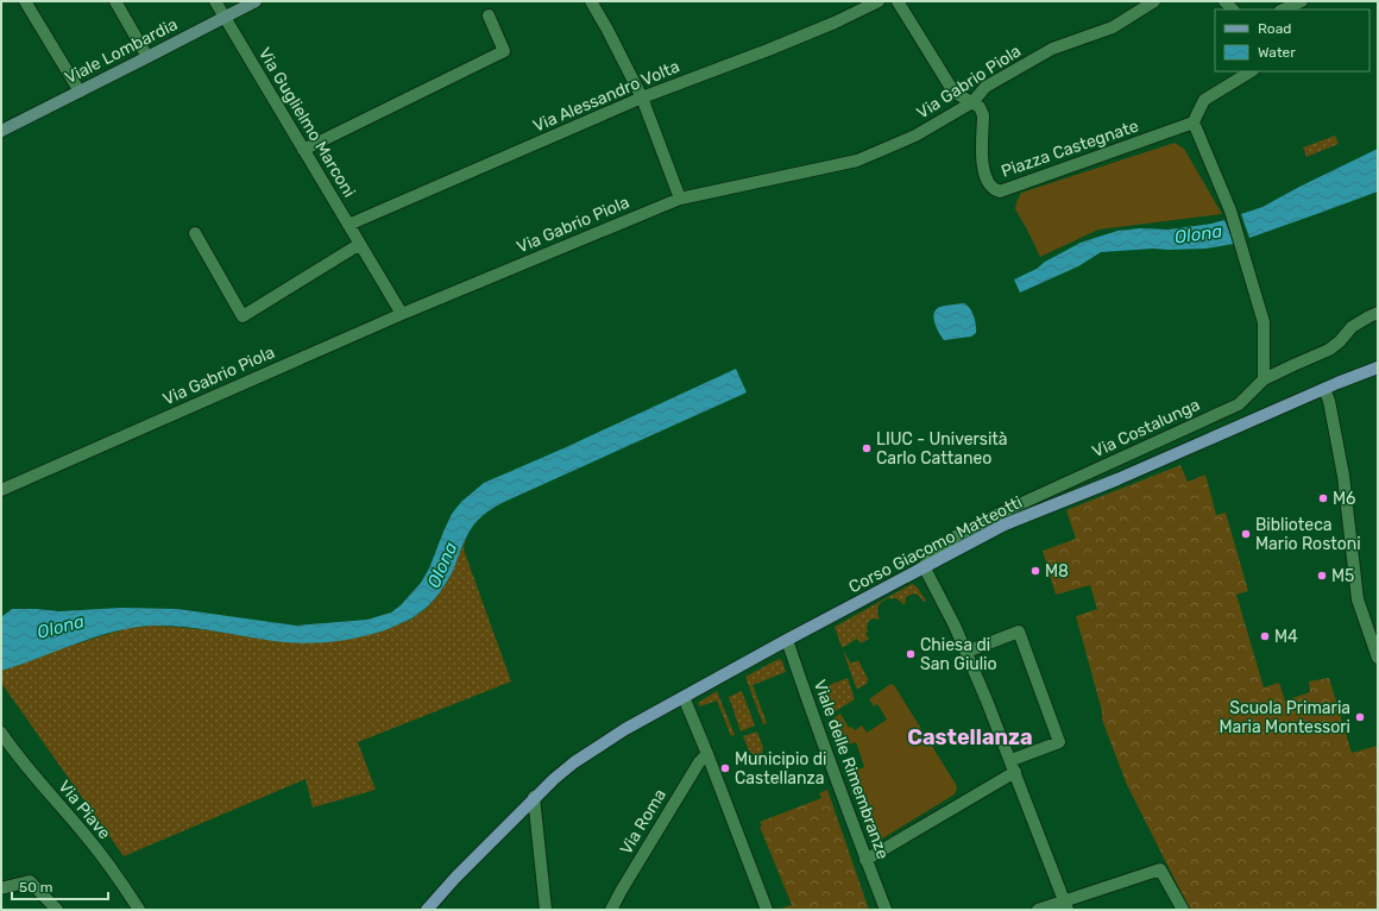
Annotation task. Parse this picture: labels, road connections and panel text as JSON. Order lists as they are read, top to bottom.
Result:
{
  "streets": {
    "main road": ["Corso Giacomo Matteotti"],
    "street": [
      "Viale Lombardia",
      "Via Gabrio Piola",
      "Via Alessandro Volta",
      "Via Guglielmo Marconi",
      "Piazza Castegnate",
      "Via Costalunga",
      "Viale delle Rimembranze",
      "Via Piave",
      "Via Roma"
    ]
  },
  "crossings": [
    ["Viale Lombardia", "Via Guglielmo Marconi"],
    ["Via Gabrio Piola", "Via Guglielmo Marconi"],
    ["Via Gabrio Piola", "Piazza Castegnate"],
    ["Via Alessandro Volta", "Via Guglielmo Marconi"],
    ["Via Costalunga", "Corso Giacomo Matteotti"],
    ["Corso Giacomo Matteotti", "Viale delle Rimembranze"]
  ],
  "districts": ["Castellanza"],
  "water": ["Olona"],
  "places": [
    "LIUC - Università Carlo Cattaneo",
    "M6",
    "Biblioteca Mario Rostoni",
    "M8",
    "M5",
    "M4",
    "Chiesa di San Giulio",
    "Scuola Primaria Maria Montessori",
    "Municipio di Castellanza"
  ],
  "legend": ["Road", "Water"],
  "scale_bar": "50 m"
}
